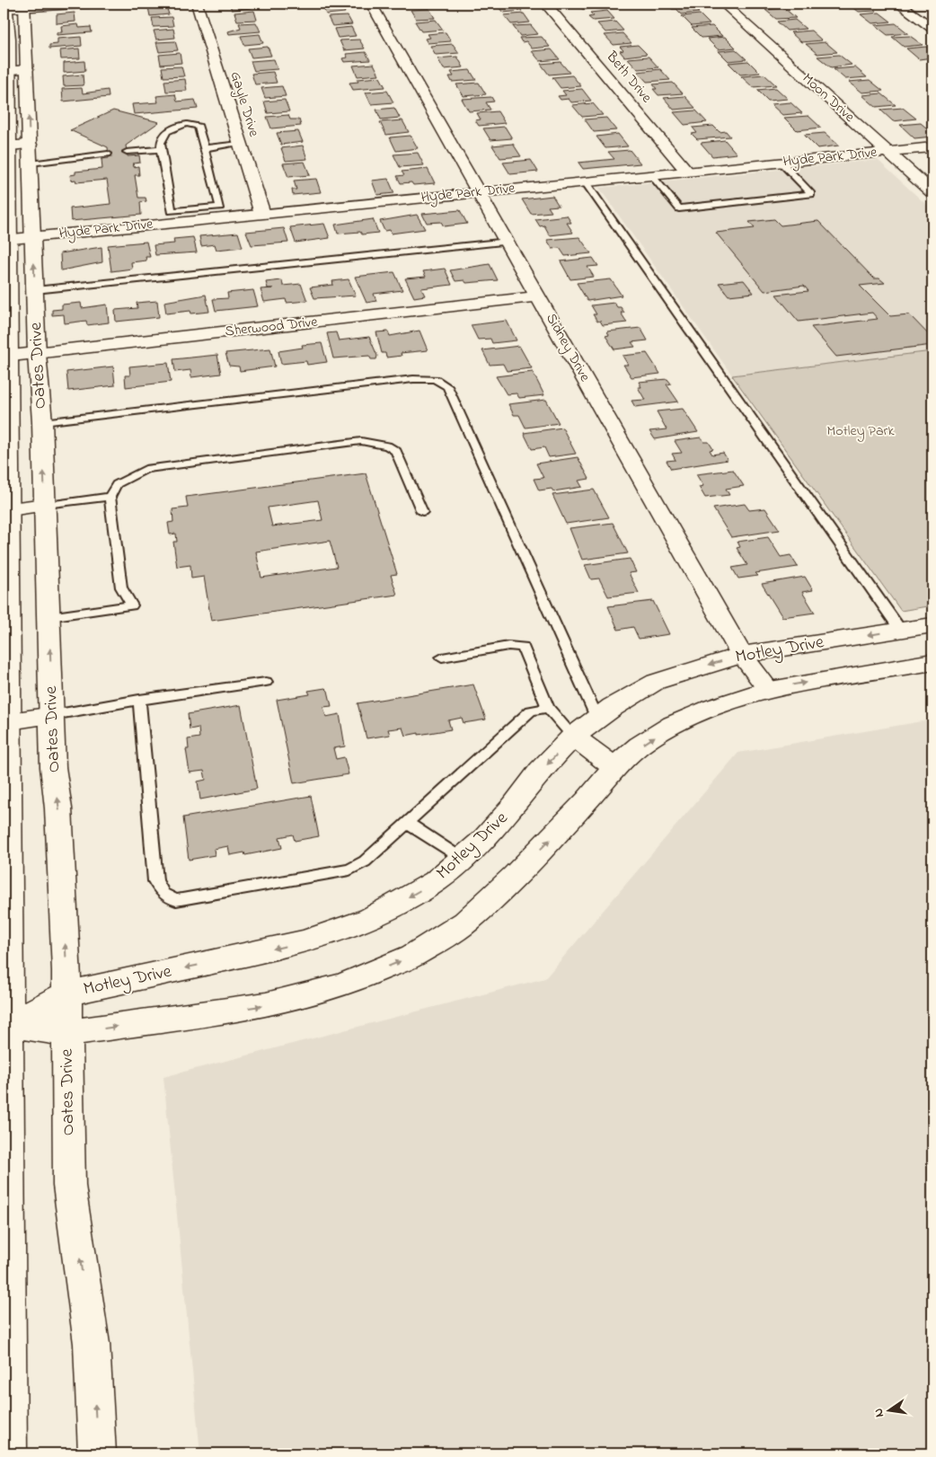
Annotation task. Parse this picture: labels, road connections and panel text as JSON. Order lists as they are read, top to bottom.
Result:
{
  "streets": {
    "main road": [
      "Beth Drive",
      "Moon Drive",
      "Gayle Drive",
      "Hyde Park Drive",
      "Sherwood Drive",
      "Sidney Drive",
      "Oates Drive",
      "Motley Drive"
    ]
  },
  "crossings": [
    ["Beth Drive", "Hyde Park Drive"],
    ["Moon Drive", "Hyde Park Drive"],
    ["Gayle Drive", "Hyde Park Drive"],
    ["Hyde Park Drive", "Sidney Drive"],
    ["Hyde Park Drive", "Oates Drive"],
    ["Sherwood Drive", "Sidney Drive"],
    ["Sherwood Drive", "Oates Drive"],
    ["Sidney Drive", "Motley Drive"],
    ["Oates Drive", "Motley Drive"]
  ],
  "parks": ["Motley Park"],
  "north": "left"
}
